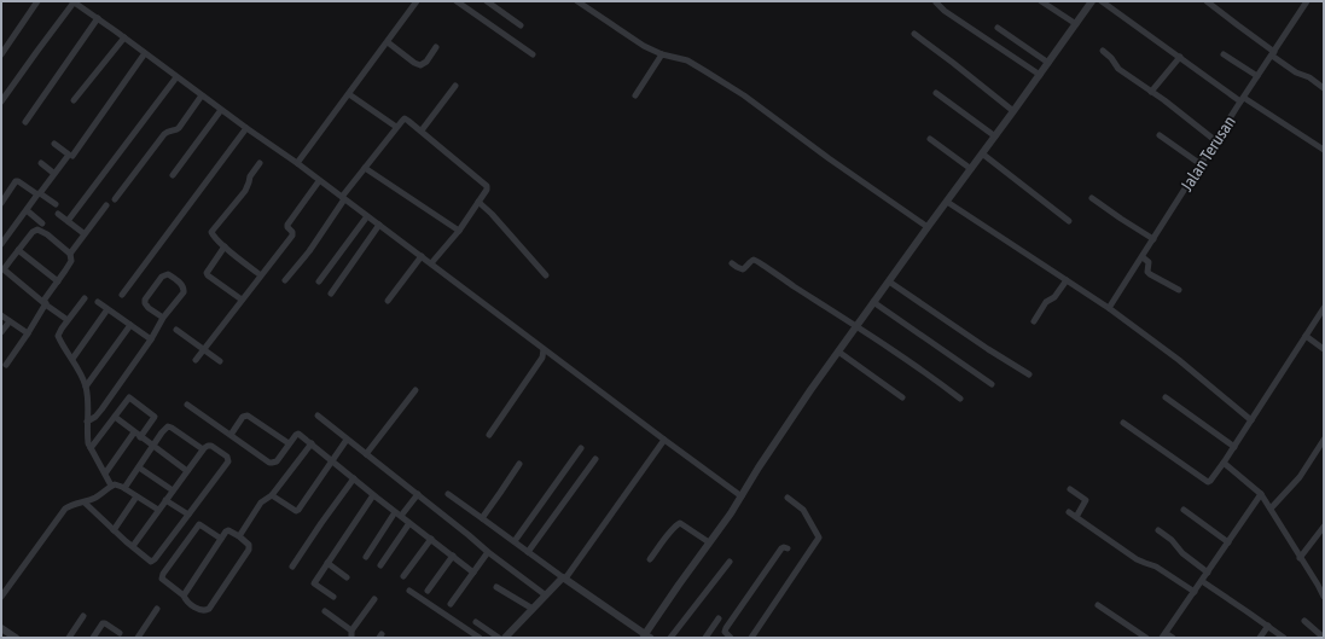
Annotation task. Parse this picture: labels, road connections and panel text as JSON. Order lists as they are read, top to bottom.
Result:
{
  "streets": {
    "street": ["Jalan Terusan"]
  }
}
